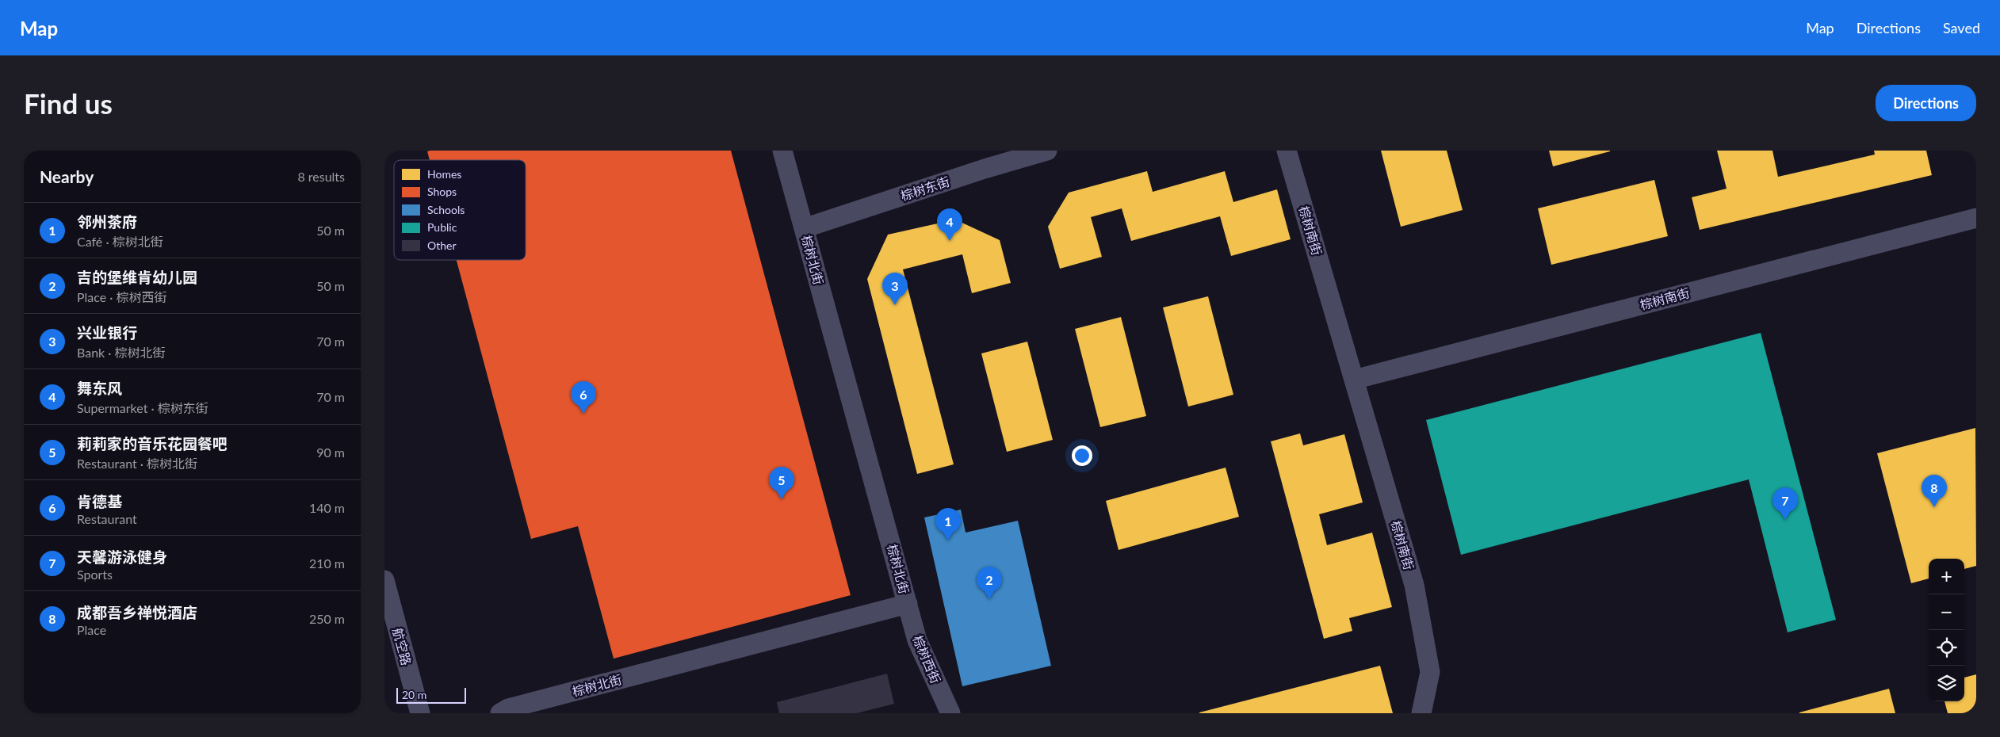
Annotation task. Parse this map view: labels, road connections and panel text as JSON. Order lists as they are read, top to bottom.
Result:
{
  "streets": {
    "street": [
      "棕树东街",
      "棕树南街",
      "棕树北街",
      "航空路",
      "棕树西街"
    ]
  },
  "crossings": [
    ["棕树东街", "棕树北街"],
    ["棕树北街", "棕树西街"]
  ],
  "legend": [
    "Homes",
    "Shops",
    "Schools",
    "Public",
    "Other"
  ],
  "scale_bar": "20 m",
  "page": {
    "header": "Map",
    "nav": ["Map", "Directions", "Saved"],
    "buttons": "Directions",
    "title": "Find us",
    "heading": ["Nearby", "8 results"],
    "list": [
      {
        "mark": "1",
        "name": "邻州茶府",
        "note": "Café · 棕树北街",
        "value": "50 m"
      },
      {
        "mark": "2",
        "name": "吉的堡维肯幼儿园",
        "note": "Place · 棕树西街",
        "value": "50 m"
      },
      {
        "mark": "3",
        "name": "兴业银行",
        "note": "Bank · 棕树北街",
        "value": "70 m"
      },
      {
        "mark": "4",
        "name": "舞东风",
        "note": "Supermarket · 棕树东街",
        "value": "70 m"
      },
      {
        "mark": "5",
        "name": "莉莉家的音乐花园餐吧",
        "note": "Restaurant · 棕树北街",
        "value": "90 m"
      },
      {
        "mark": "6",
        "name": "肯德基",
        "note": "Restaurant",
        "value": "140 m"
      },
      {
        "mark": "7",
        "name": "天馨游泳健身",
        "note": "Sports",
        "value": "210 m"
      },
      {
        "mark": "8",
        "name": "成都吾乡禅悦酒店",
        "note": "Place",
        "value": "250 m"
      }
    ],
    "pins": [
      "4",
      "3",
      "6",
      "5",
      "8",
      "7",
      "1",
      "2"
    ],
    "map_buttons": ["+", "−"],
    "scale": "20 m"
  }
}
